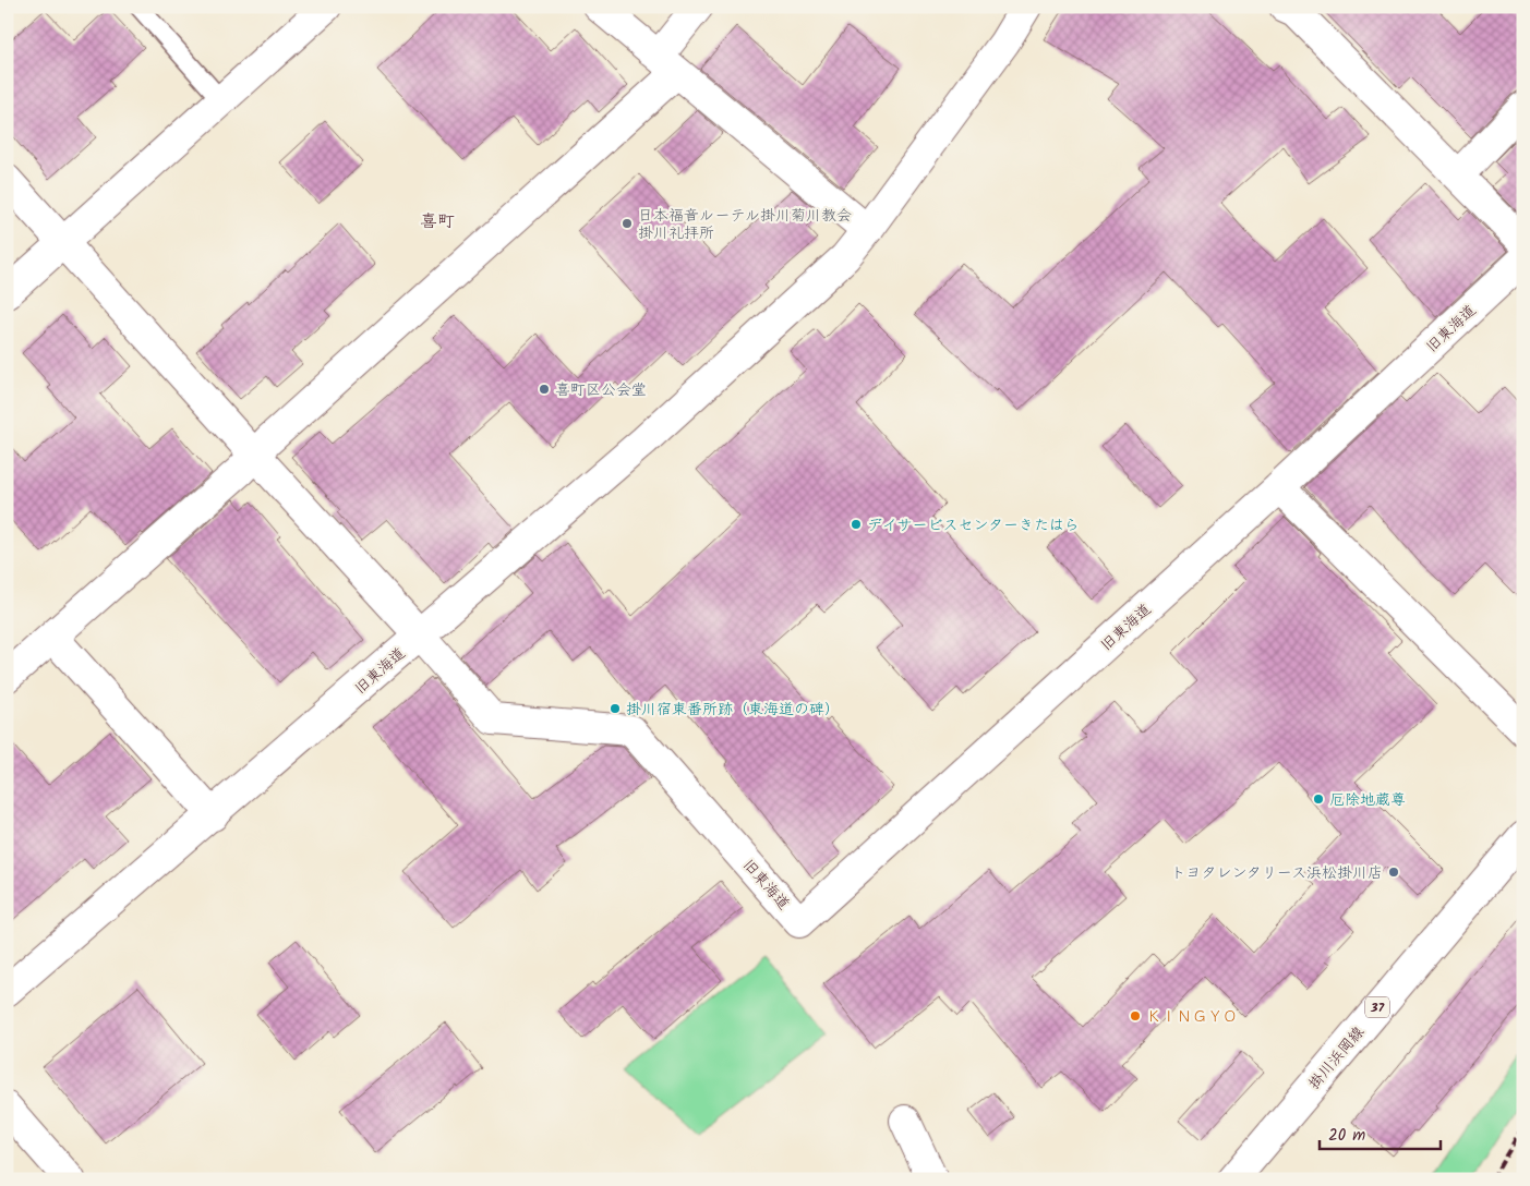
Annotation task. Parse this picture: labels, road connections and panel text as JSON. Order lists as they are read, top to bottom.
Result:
{
  "streets": {
    "street": ["旧東海道", "37", "掛川浜岡線"]
  },
  "districts": ["喜町"],
  "places": [
    "日本福音ルーテル掛川菊川教会 掛川礼拝所",
    "喜町区公会堂",
    "デイサービスセンターきたはら",
    "掛川宿東番所跡（東海道の碑）",
    "厄除地蔵尊",
    "トヨタレンタリース浜松掛川店",
    "ＫＩＮＧＹＯ"
  ],
  "scale_bar": "20 m"
}
